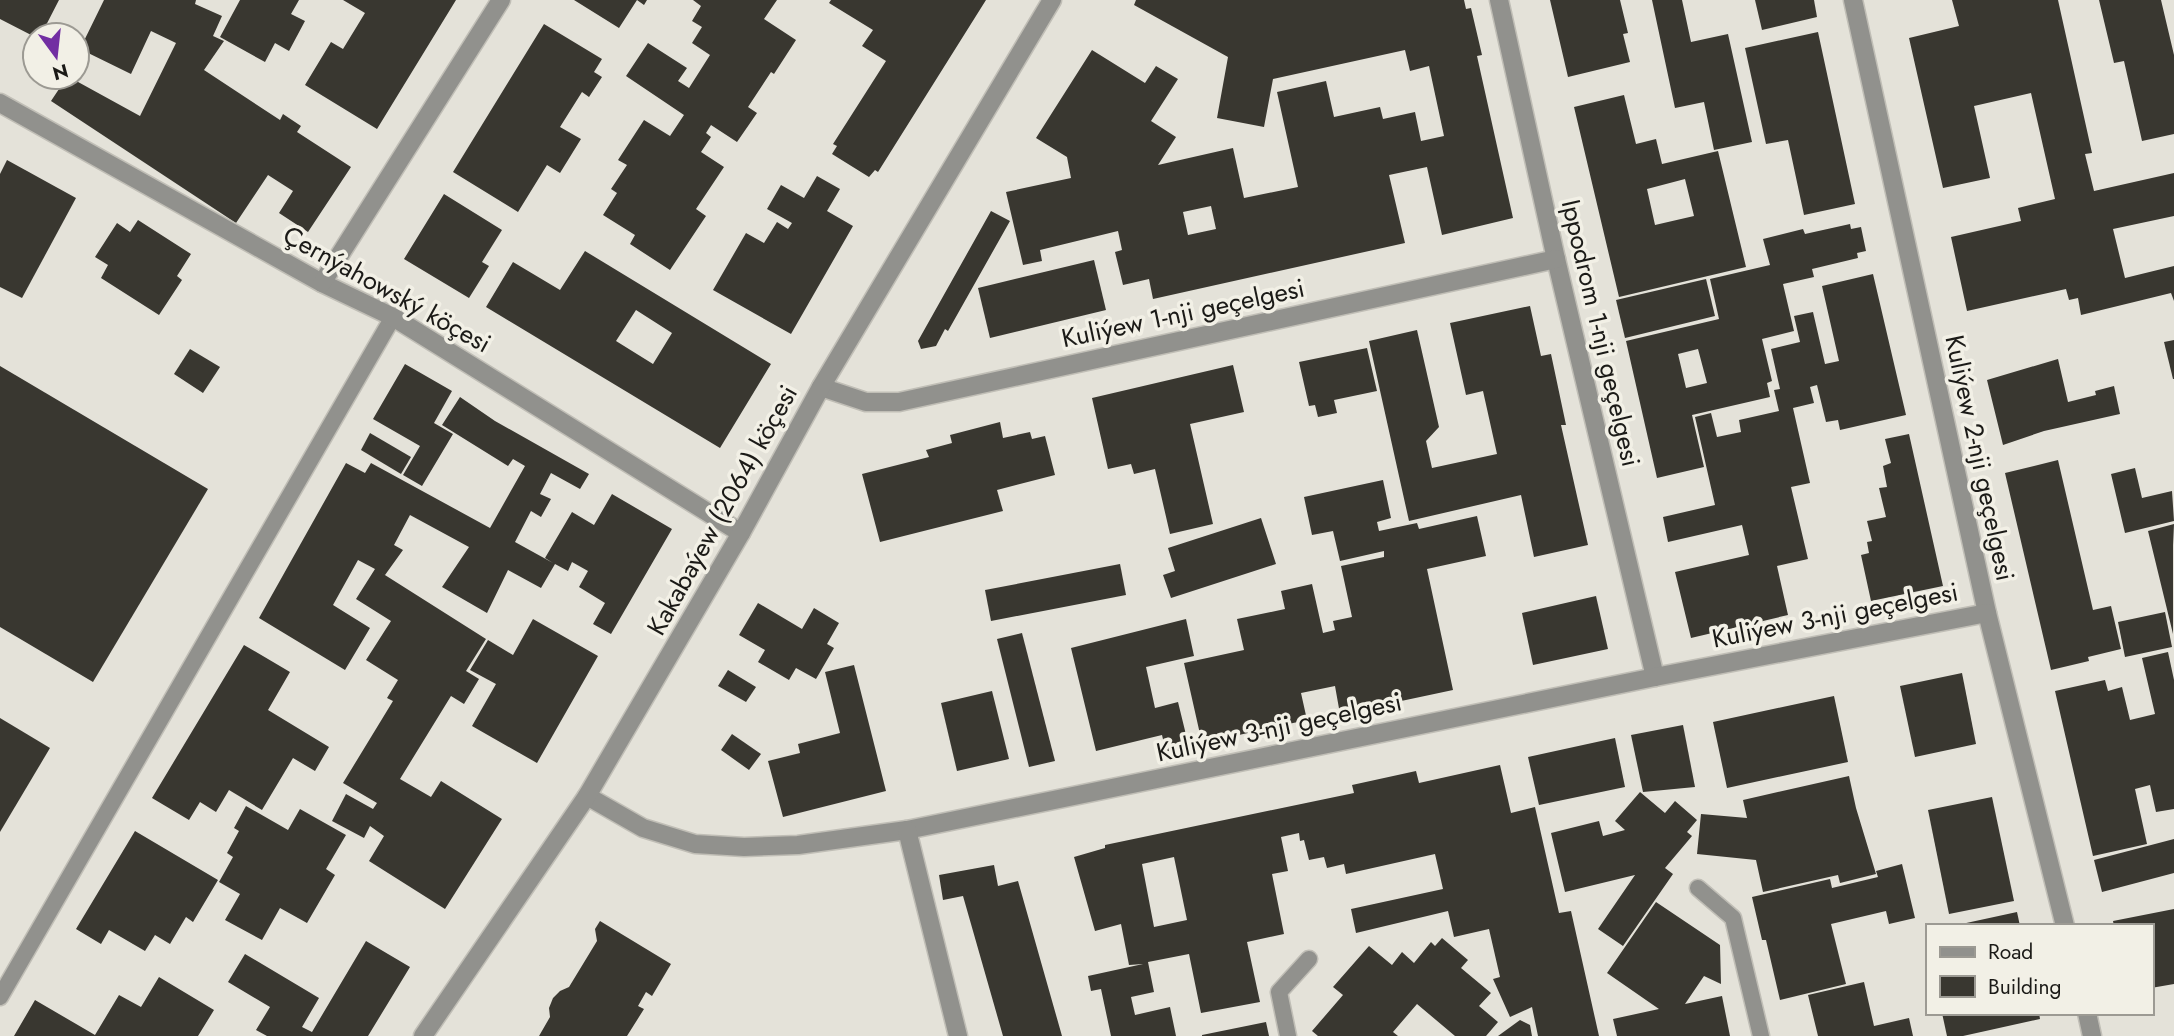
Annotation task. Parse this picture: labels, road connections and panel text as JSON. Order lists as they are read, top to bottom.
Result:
{
  "streets": {
    "street": [
      "Çernýahowský köçesi",
      "Kuliýew 1-nji geçelgesi",
      "Ippodrom 1-nji geçelgesi",
      "Kuliýew 2-nji geçelgesi",
      "Kakabaýew (2064) köçesi",
      "Kuliýew 3-nji geçelgesi"
    ]
  },
  "crossings": [
    ["Çernýahowský köçesi", "Kakabaýew (2064) köçesi"],
    ["Kuliýew 1-nji geçelgesi", "Ippodrom 1-nji geçelgesi"],
    ["Kuliýew 1-nji geçelgesi", "Kakabaýew (2064) köçesi"],
    ["Ippodrom 1-nji geçelgesi", "Kuliýew 3-nji geçelgesi"],
    ["Kuliýew 2-nji geçelgesi", "Kuliýew 3-nji geçelgesi"],
    ["Kakabaýew (2064) köçesi", "Kuliýew 3-nji geçelgesi"]
  ],
  "legend": ["Road", "Building"],
  "north": "bottom"
}
